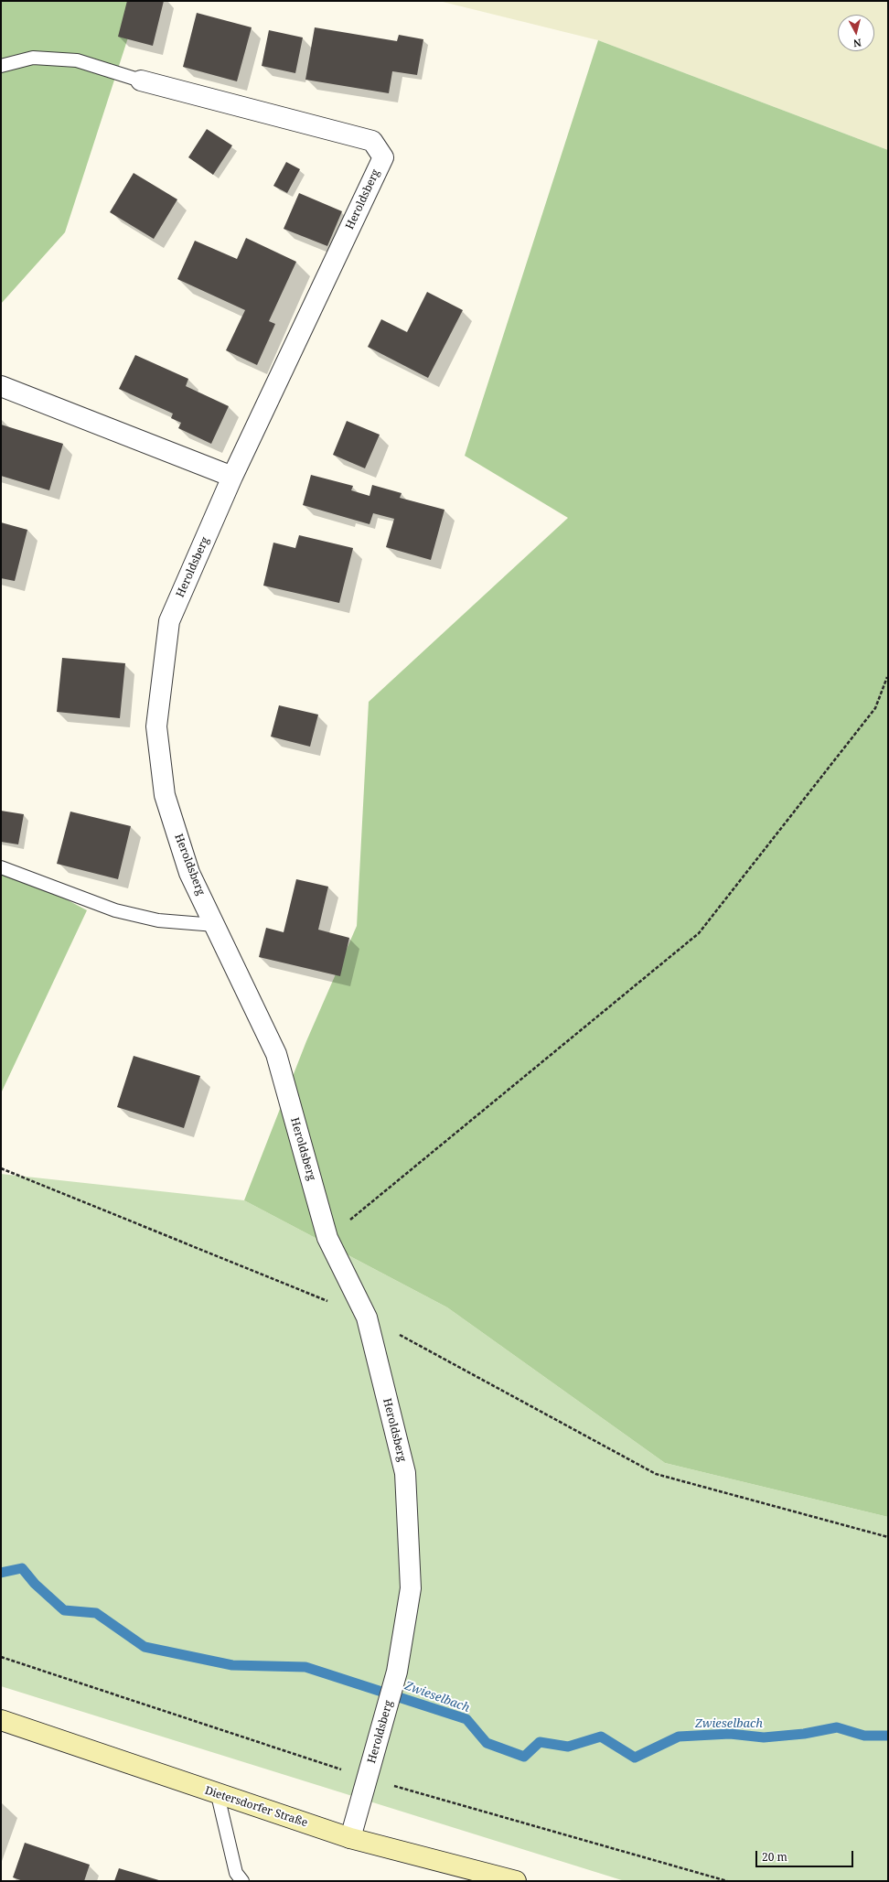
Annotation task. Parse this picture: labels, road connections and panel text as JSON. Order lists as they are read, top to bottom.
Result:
{
  "streets": {
    "street": ["Heroldsberg", "Dietersdorfer Straße"]
  },
  "crossings": [
    ["Heroldsberg", "Dietersdorfer Straße"]
  ],
  "water": ["Zwieselbach"],
  "scale_bar": "20 m",
  "north": "bottom"
}
